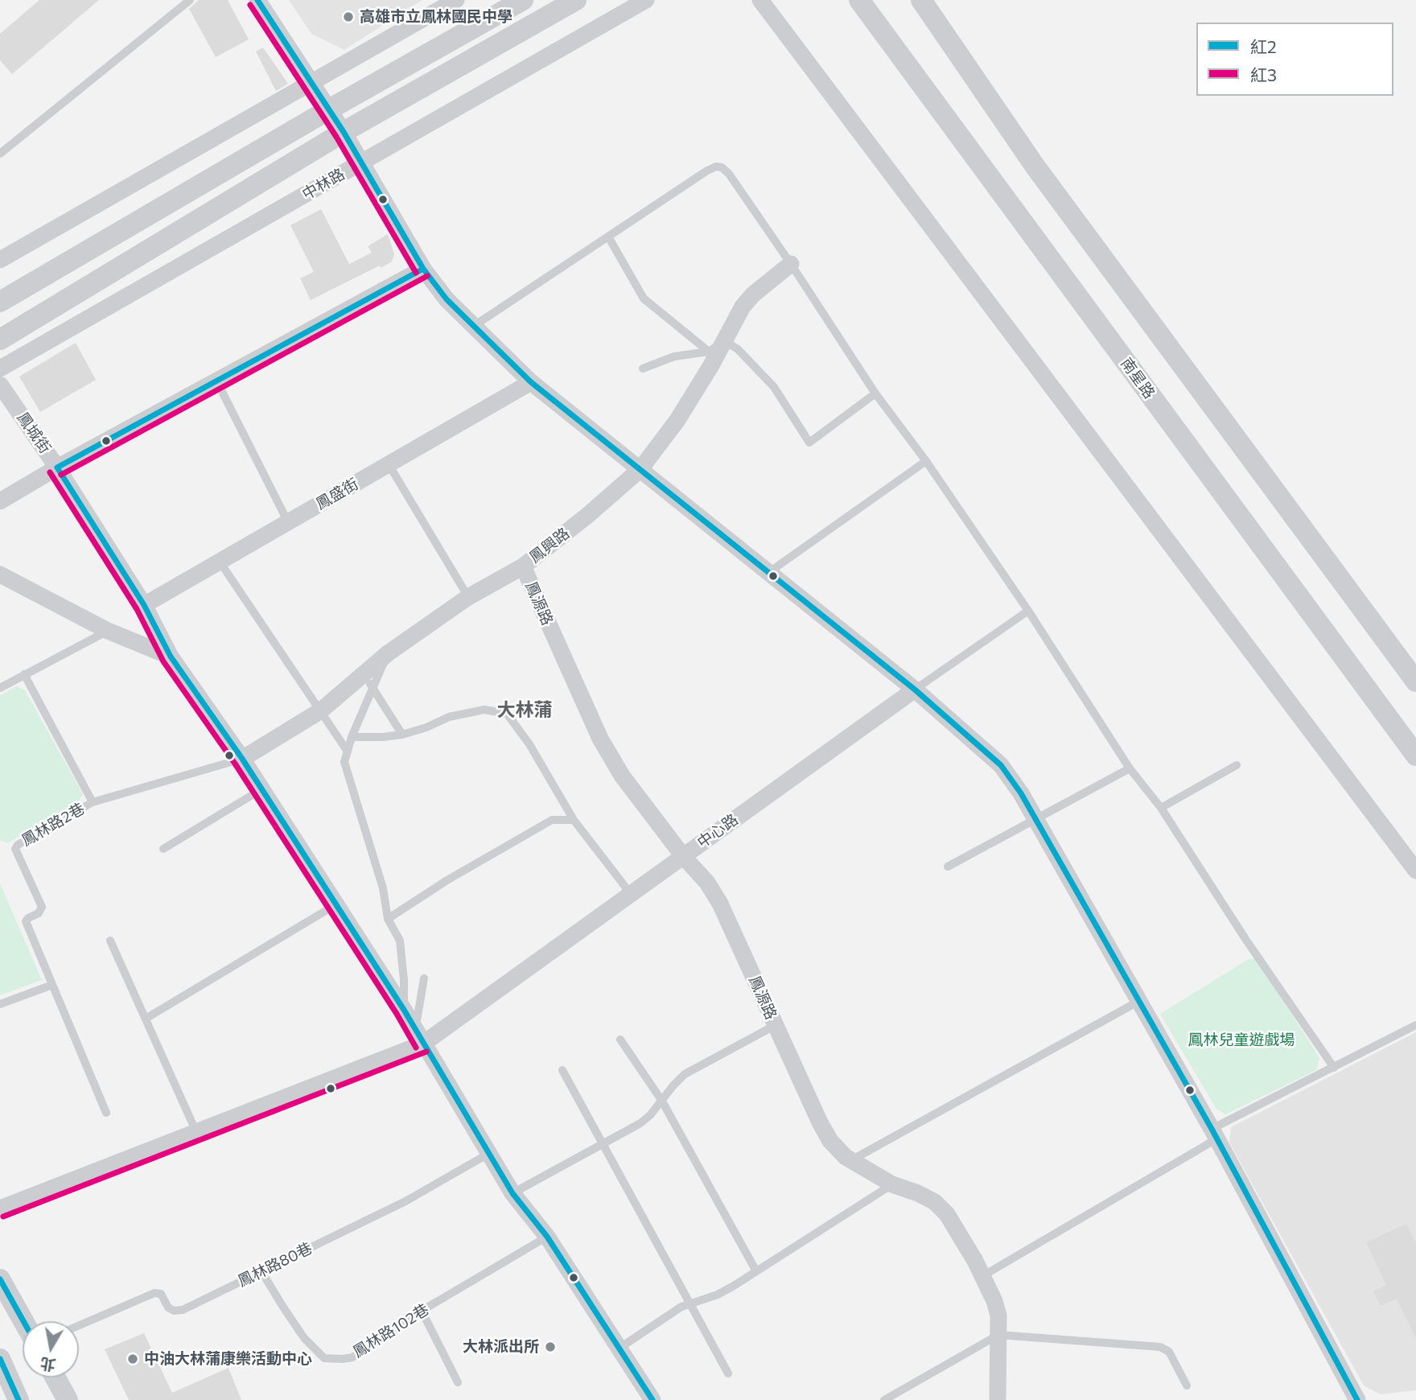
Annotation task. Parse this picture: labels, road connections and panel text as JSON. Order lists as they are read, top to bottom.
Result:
{
  "streets": {
    "street": [
      "中林路",
      "南星路",
      "鳳城街",
      "鳳盛街",
      "鳳興路",
      "鳳源路",
      "中心路"
    ],
    "lane": ["鳳林路2巷", "鳳林路80巷", "鳳林路102巷"]
  },
  "crossings": [
    ["鳳城街", "鳳盛街"],
    ["鳳城街", "鳳興路"],
    ["鳳城街", "鳳林路2巷"],
    ["鳳城街", "中心路"],
    ["鳳城街", "鳳林路80巷"],
    ["鳳城街", "鳳林路102巷"],
    ["鳳興路", "鳳源路"],
    ["鳳興路", "鳳林路2巷"],
    ["鳳源路", "中心路"],
    ["鳳林路80巷", "鳳林路102巷"]
  ],
  "districts": ["大林蒲"],
  "parks": ["鳳林兒童遊戲場"],
  "places": ["高雄市立鳳林國民中學", "大林派出所", "中油大林蒲康樂活動中心"],
  "lines": ["transit line 紅2", "transit line 紅3"],
  "legend": ["紅2", "紅3"],
  "north": "bottom"
}
